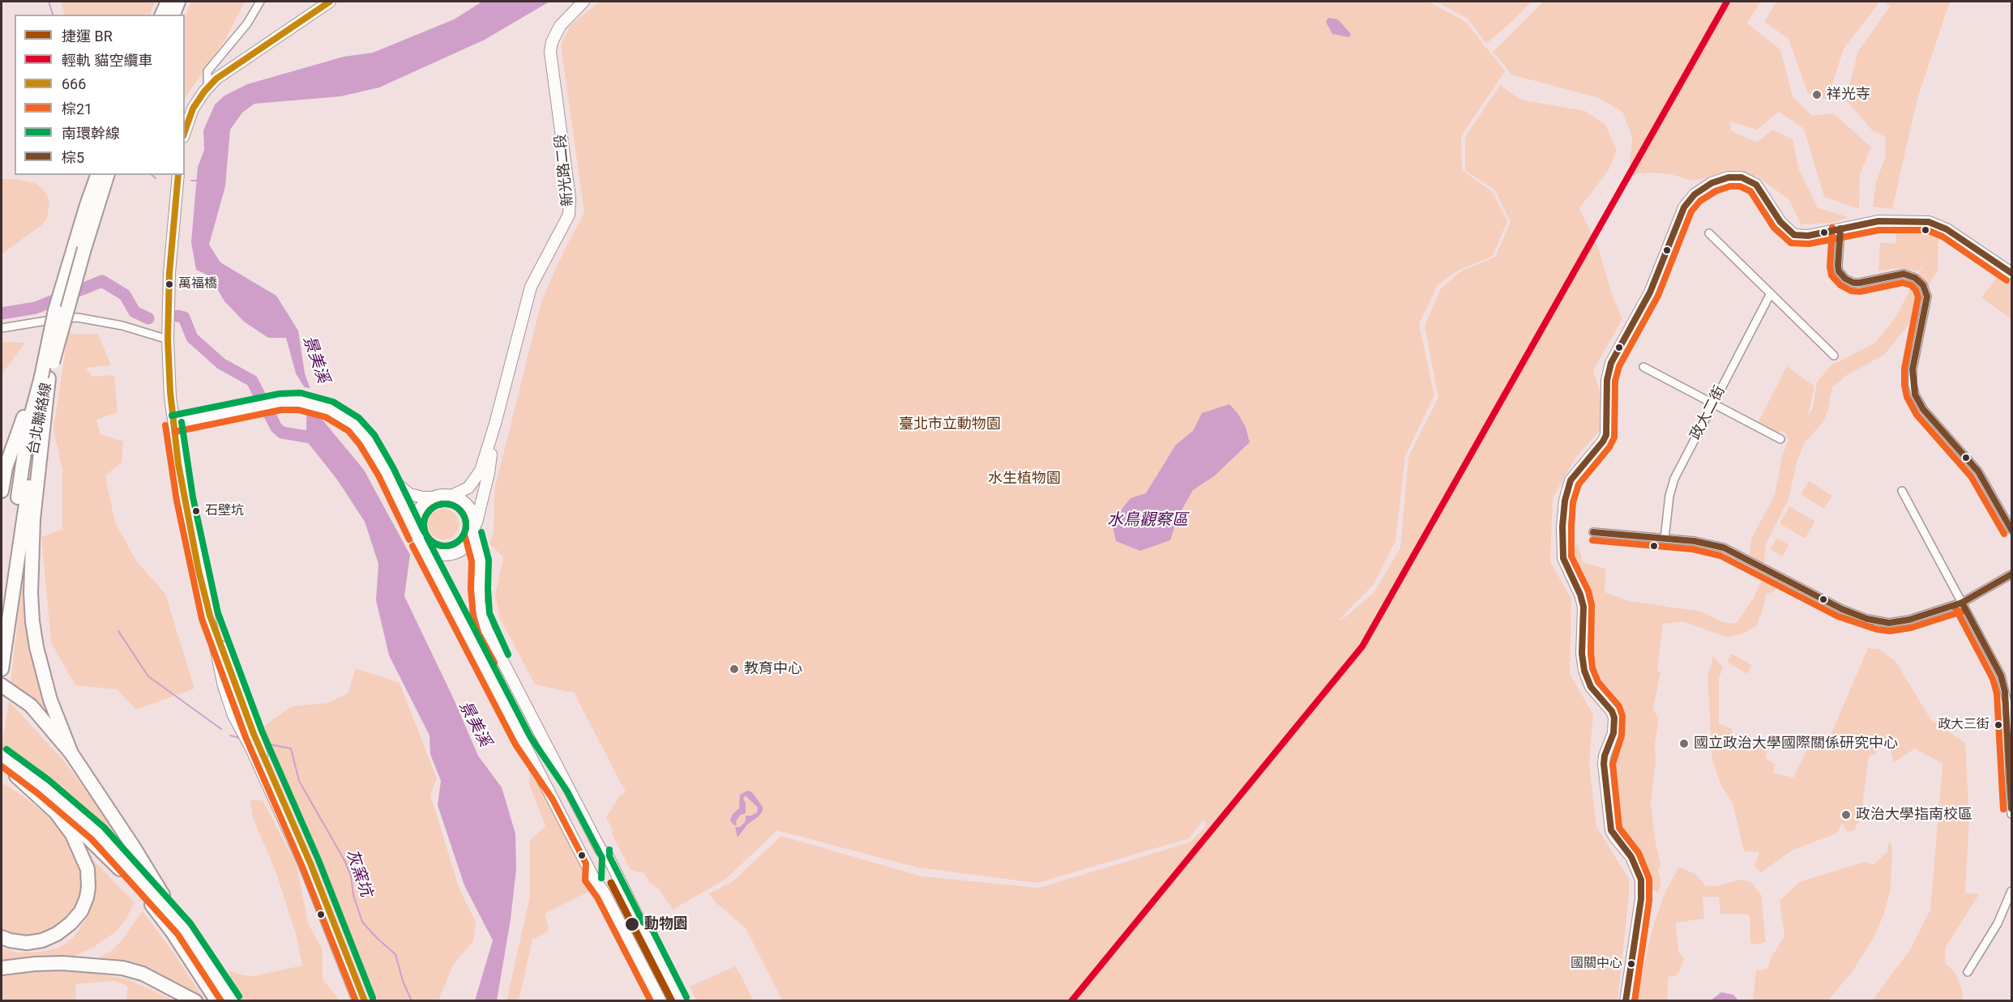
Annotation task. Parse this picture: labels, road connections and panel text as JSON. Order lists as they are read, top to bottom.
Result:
{
  "streets": {
    "highway": ["台北聯絡線"],
    "street": ["新光路二段", "政大二街"]
  },
  "water": ["景美溪", "水鳥觀察區", "灰窯坑"],
  "parks": ["臺北市立動物園", "水生植物園"],
  "places": [
    "祥光寺",
    "萬福橋",
    "石壁坑",
    "教育中心",
    "政大三街",
    "國立政治大學國際關係研究中心",
    "政治大學指南校區",
    "動物園",
    "國關中心"
  ],
  "lines": [
    "tram line 貓空纜車",
    "transit line 666",
    "transit line 棕5",
    "transit line 棕21",
    "transit line 南環幹線",
    "metro line BR"
  ],
  "legend": [
    "捷運 BR",
    "輕軌 貓空纜車",
    "666",
    "棕21",
    "南環幹線",
    "棕5"
  ]
}
